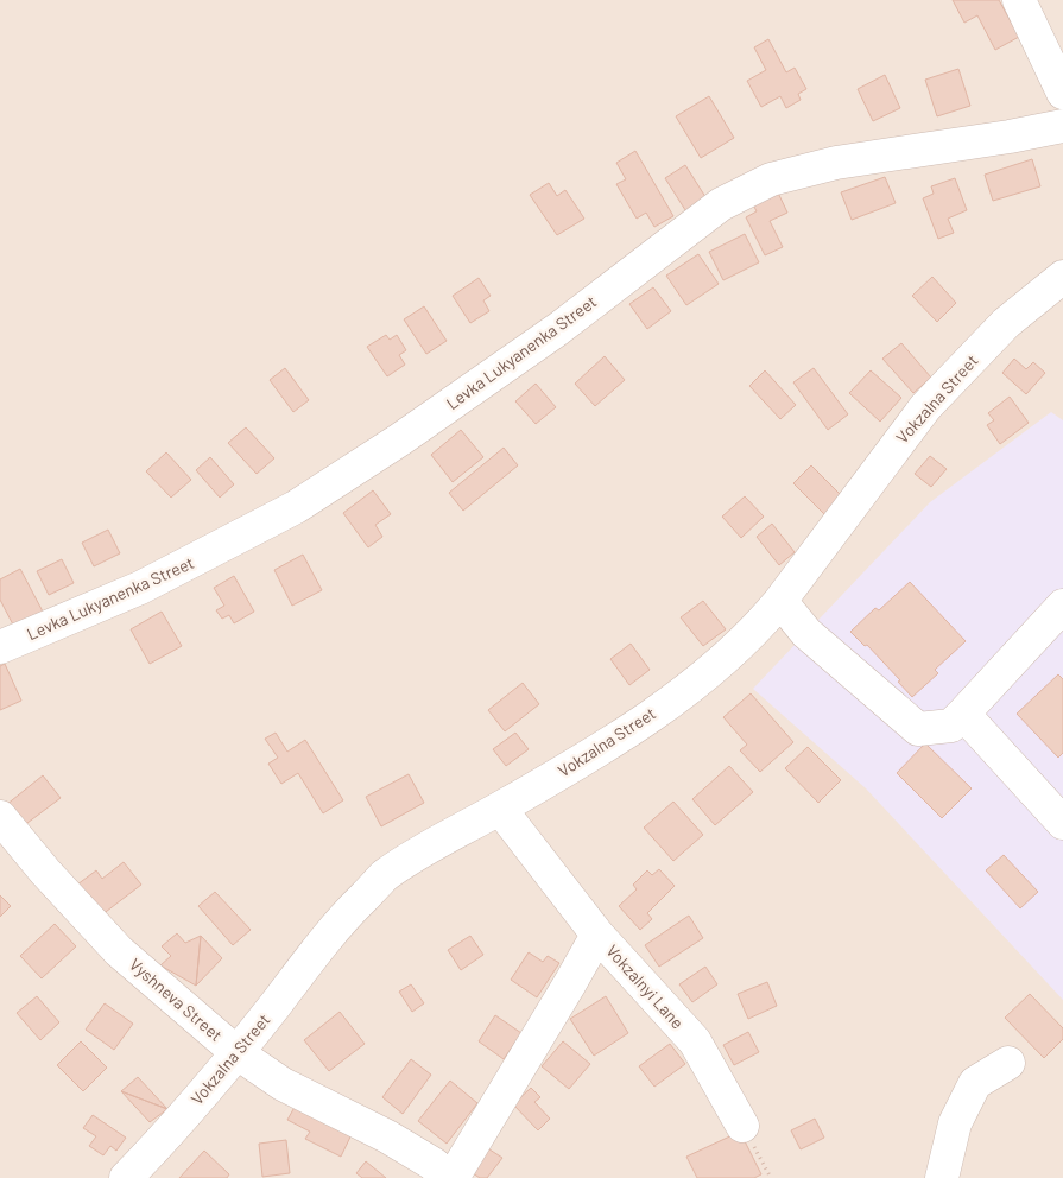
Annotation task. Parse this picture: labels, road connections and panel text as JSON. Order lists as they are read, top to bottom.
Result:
{
  "streets": {
    "street": [
      "Levka Lukyanenka Street",
      "Vokzalna Street",
      "Vokzalnyi Lane",
      "Vyshneva Street"
    ]
  },
  "crossings": [
    ["Vokzalna Street", "Vokzalnyi Lane"],
    ["Vokzalna Street", "Vyshneva Street"]
  ]
}
